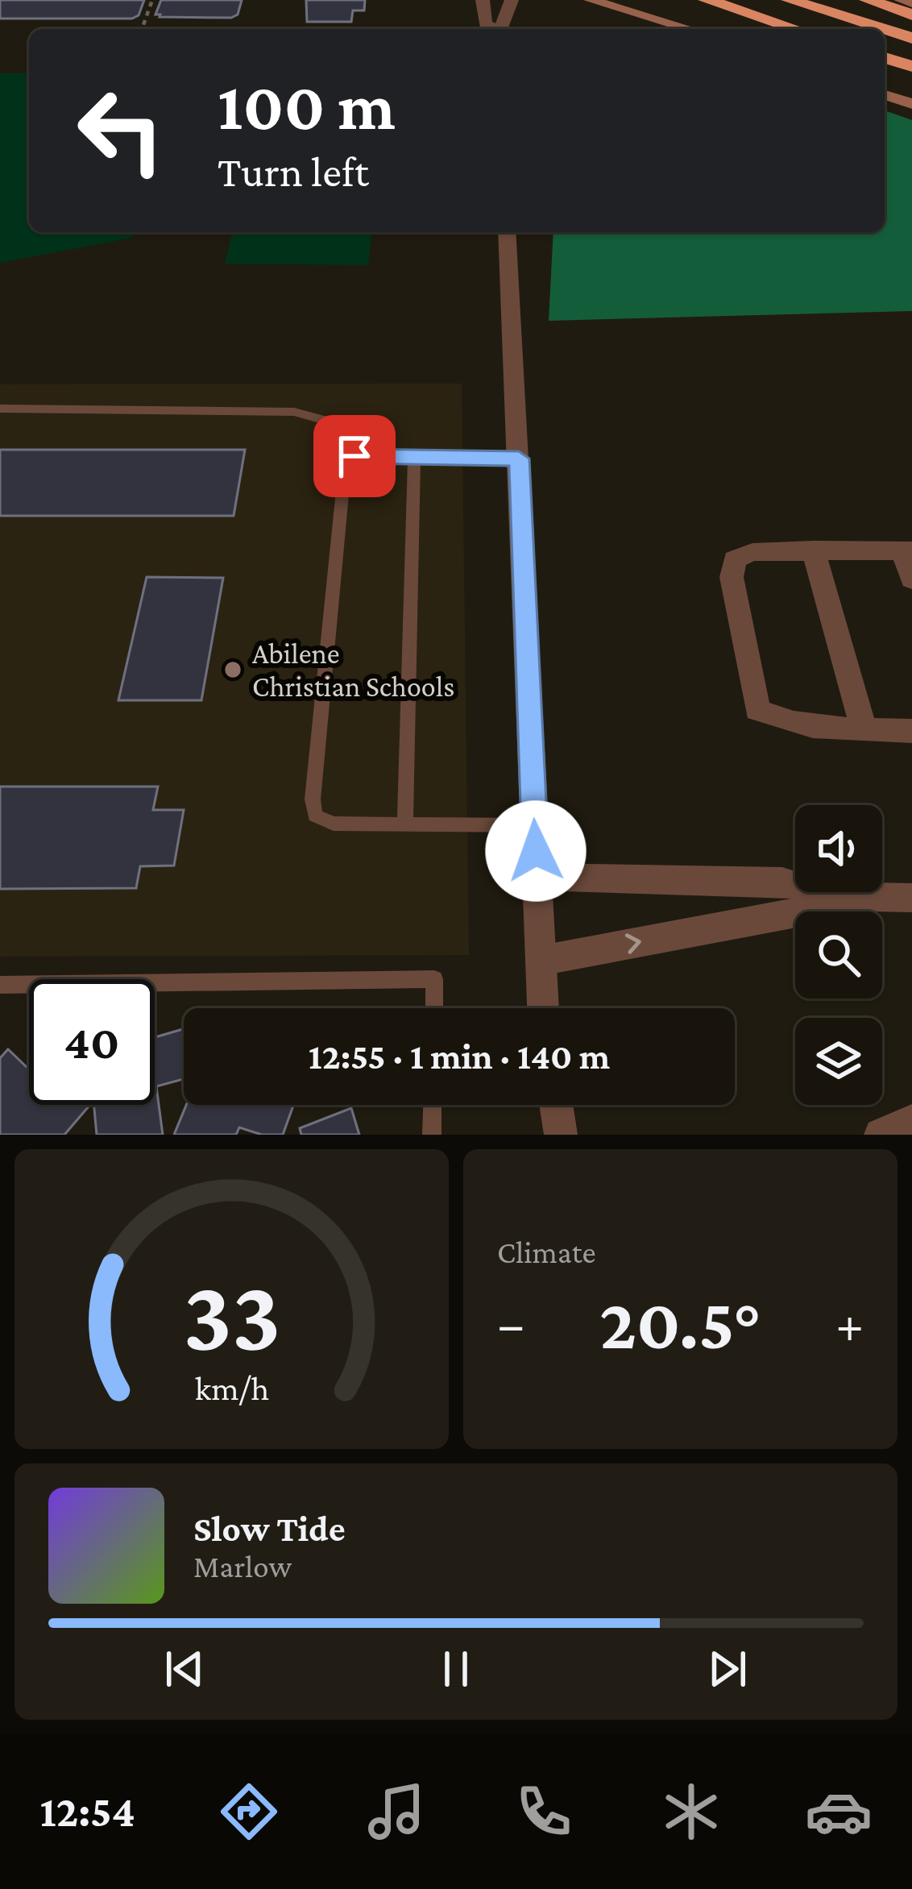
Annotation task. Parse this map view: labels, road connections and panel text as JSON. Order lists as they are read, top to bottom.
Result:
{
  "places": ["Abilene Christian Schools"],
  "page": {
    "turn": ["100 m", "Turn left"],
    "limit": "40",
    "trip": "12:55 · 1 min · 140 m",
    "tile": "Climate",
    "heat": ["−", "20.5°", "+"],
    "song": ["Slow Tide", "Marlow"],
    "tabs": "12:54",
    "gauge": ["33", "km/h"]
  }
}
